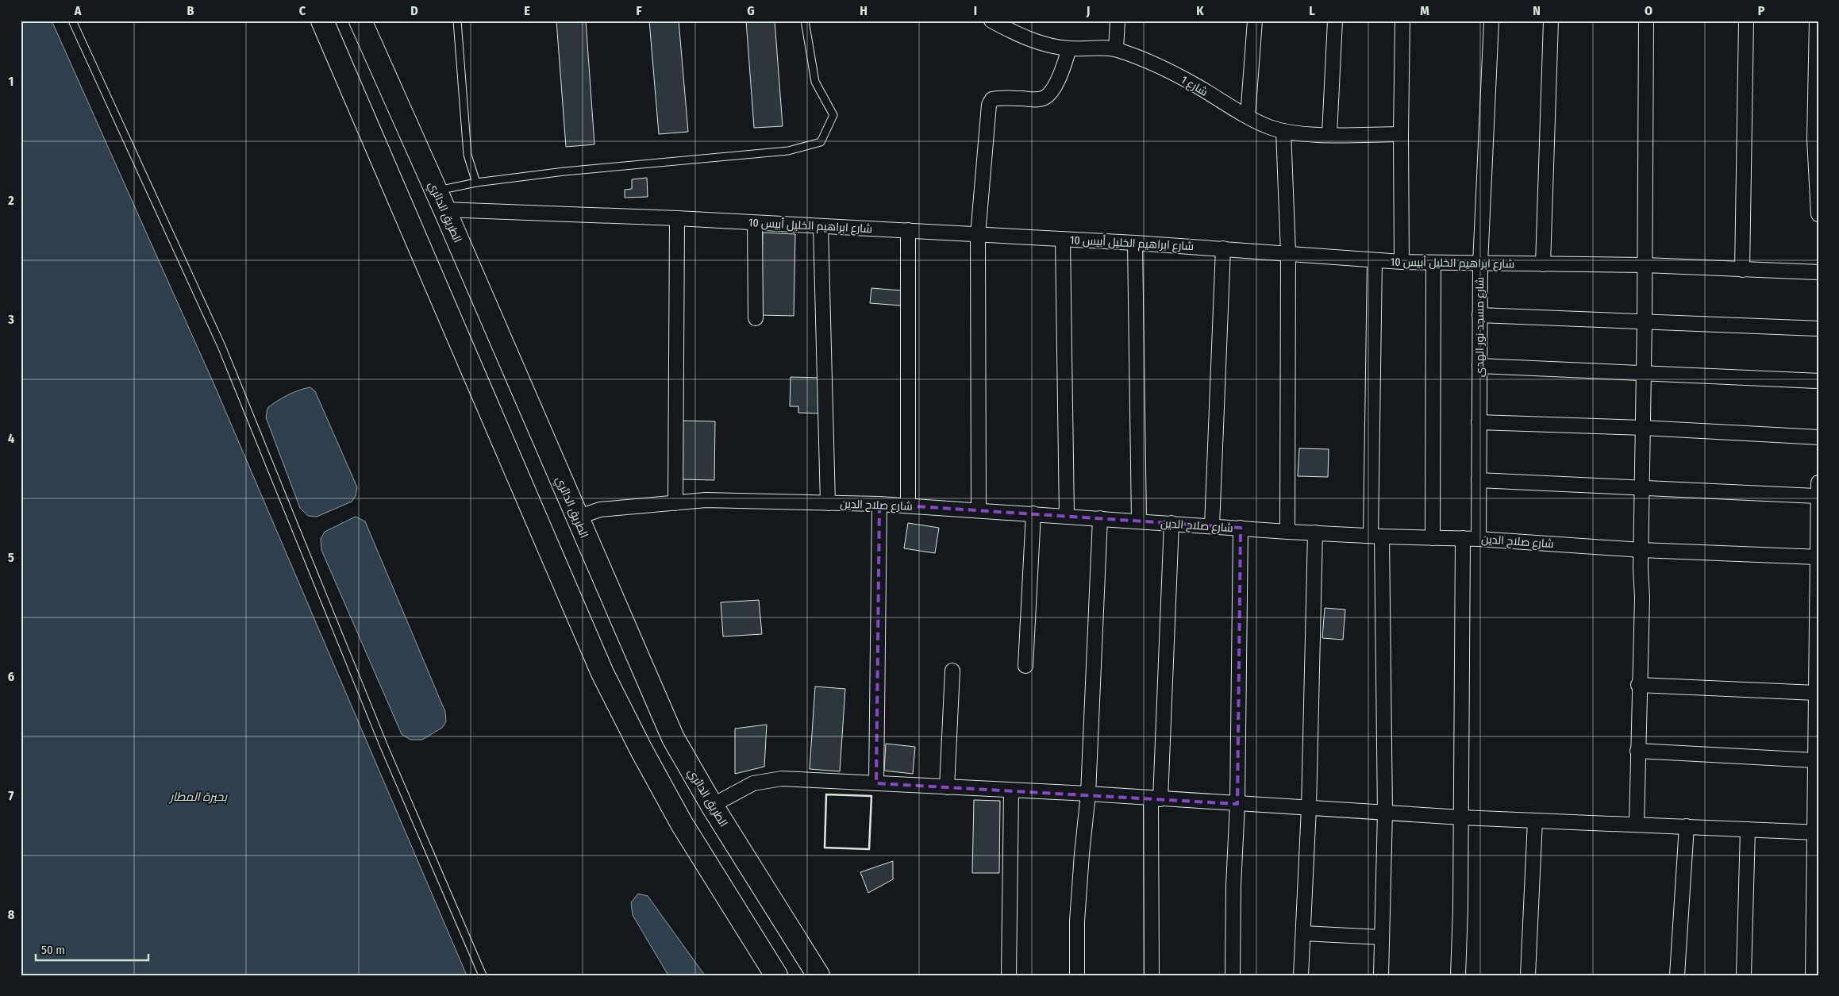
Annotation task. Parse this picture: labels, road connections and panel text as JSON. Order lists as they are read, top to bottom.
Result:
{
  "streets": {
    "main road": ["الطريق الدائري"],
    "street": [
      "شارع 1",
      "شارع ابراهيم الخليل أبيس 10",
      "شارع مسجد نور الهدى",
      "شارع صلاح الدين"
    ]
  },
  "crossings": [
    ["الطريق الدائري", "شارع ابراهيم الخليل أبيس 10"],
    ["الطريق الدائري", "شارع صلاح الدين"],
    ["شارع ابراهيم الخليل أبيس 10", "شارع مسجد نور الهدى"],
    ["شارع مسجد نور الهدى", "شارع صلاح الدين"]
  ],
  "water": ["بحيرة المطار"],
  "scale_bar": "50 m",
  "grid": {
    "columns": [
      "A",
      "B",
      "C",
      "D",
      "E",
      "F",
      "G",
      "H",
      "I",
      "J",
      "K",
      "L",
      "M",
      "N",
      "O",
      "P"
    ],
    "rows": [
      "1",
      "2",
      "3",
      "4",
      "5",
      "6",
      "7",
      "8"
    ]
  }
}
